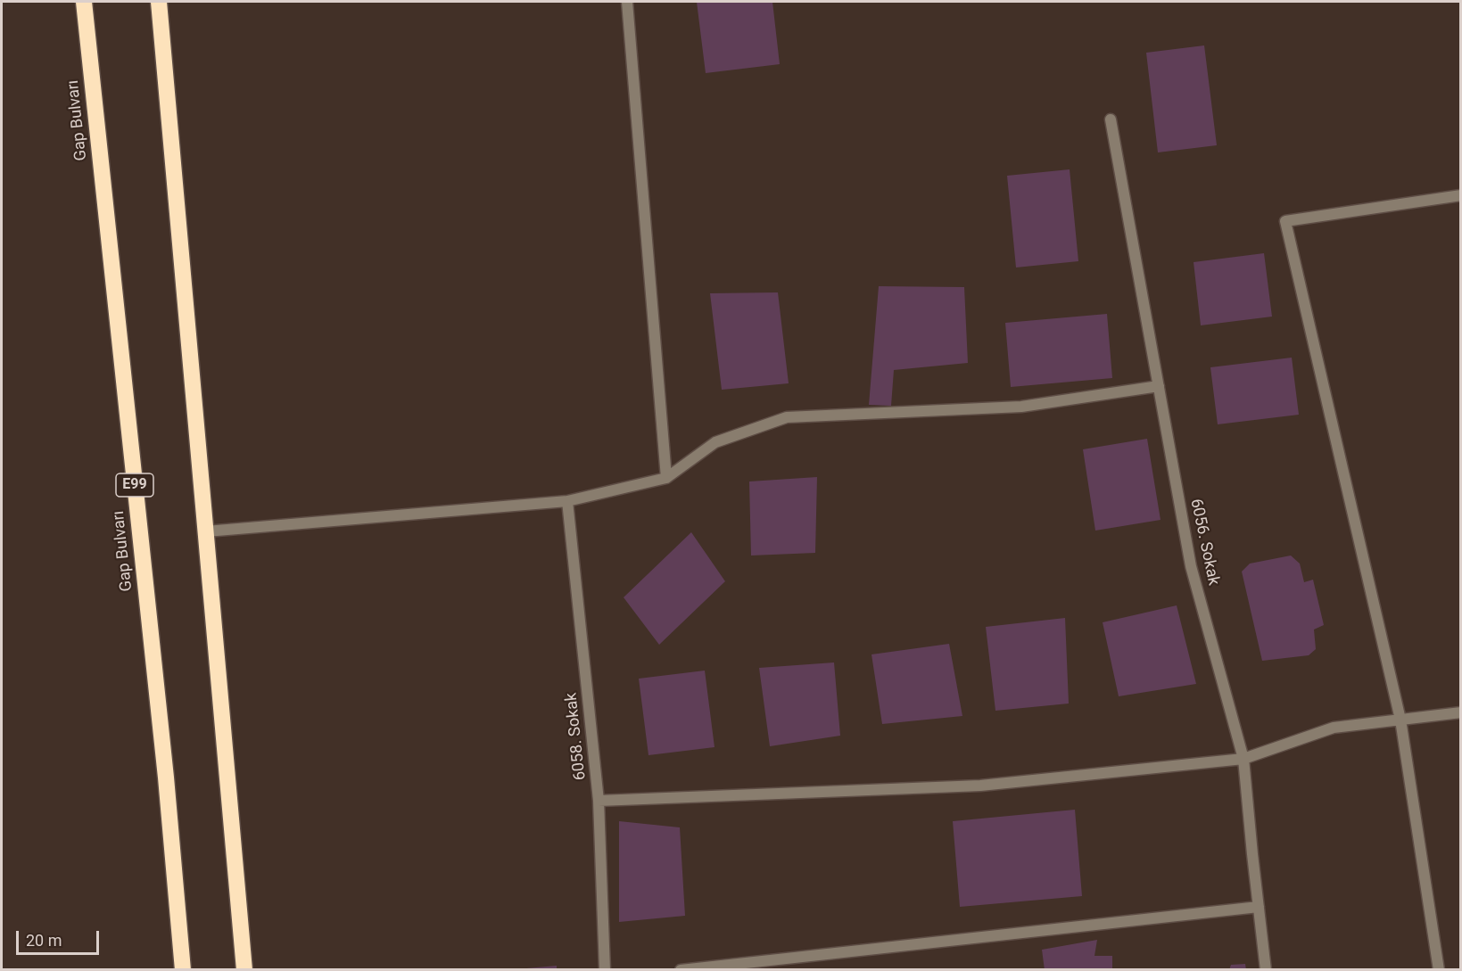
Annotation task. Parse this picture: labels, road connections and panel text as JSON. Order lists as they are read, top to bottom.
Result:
{
  "streets": {
    "highway": ["Gap Bulvarı", "E99"],
    "street": ["6056. Sokak", "6058. Sokak"]
  },
  "scale_bar": "20 m"
}
